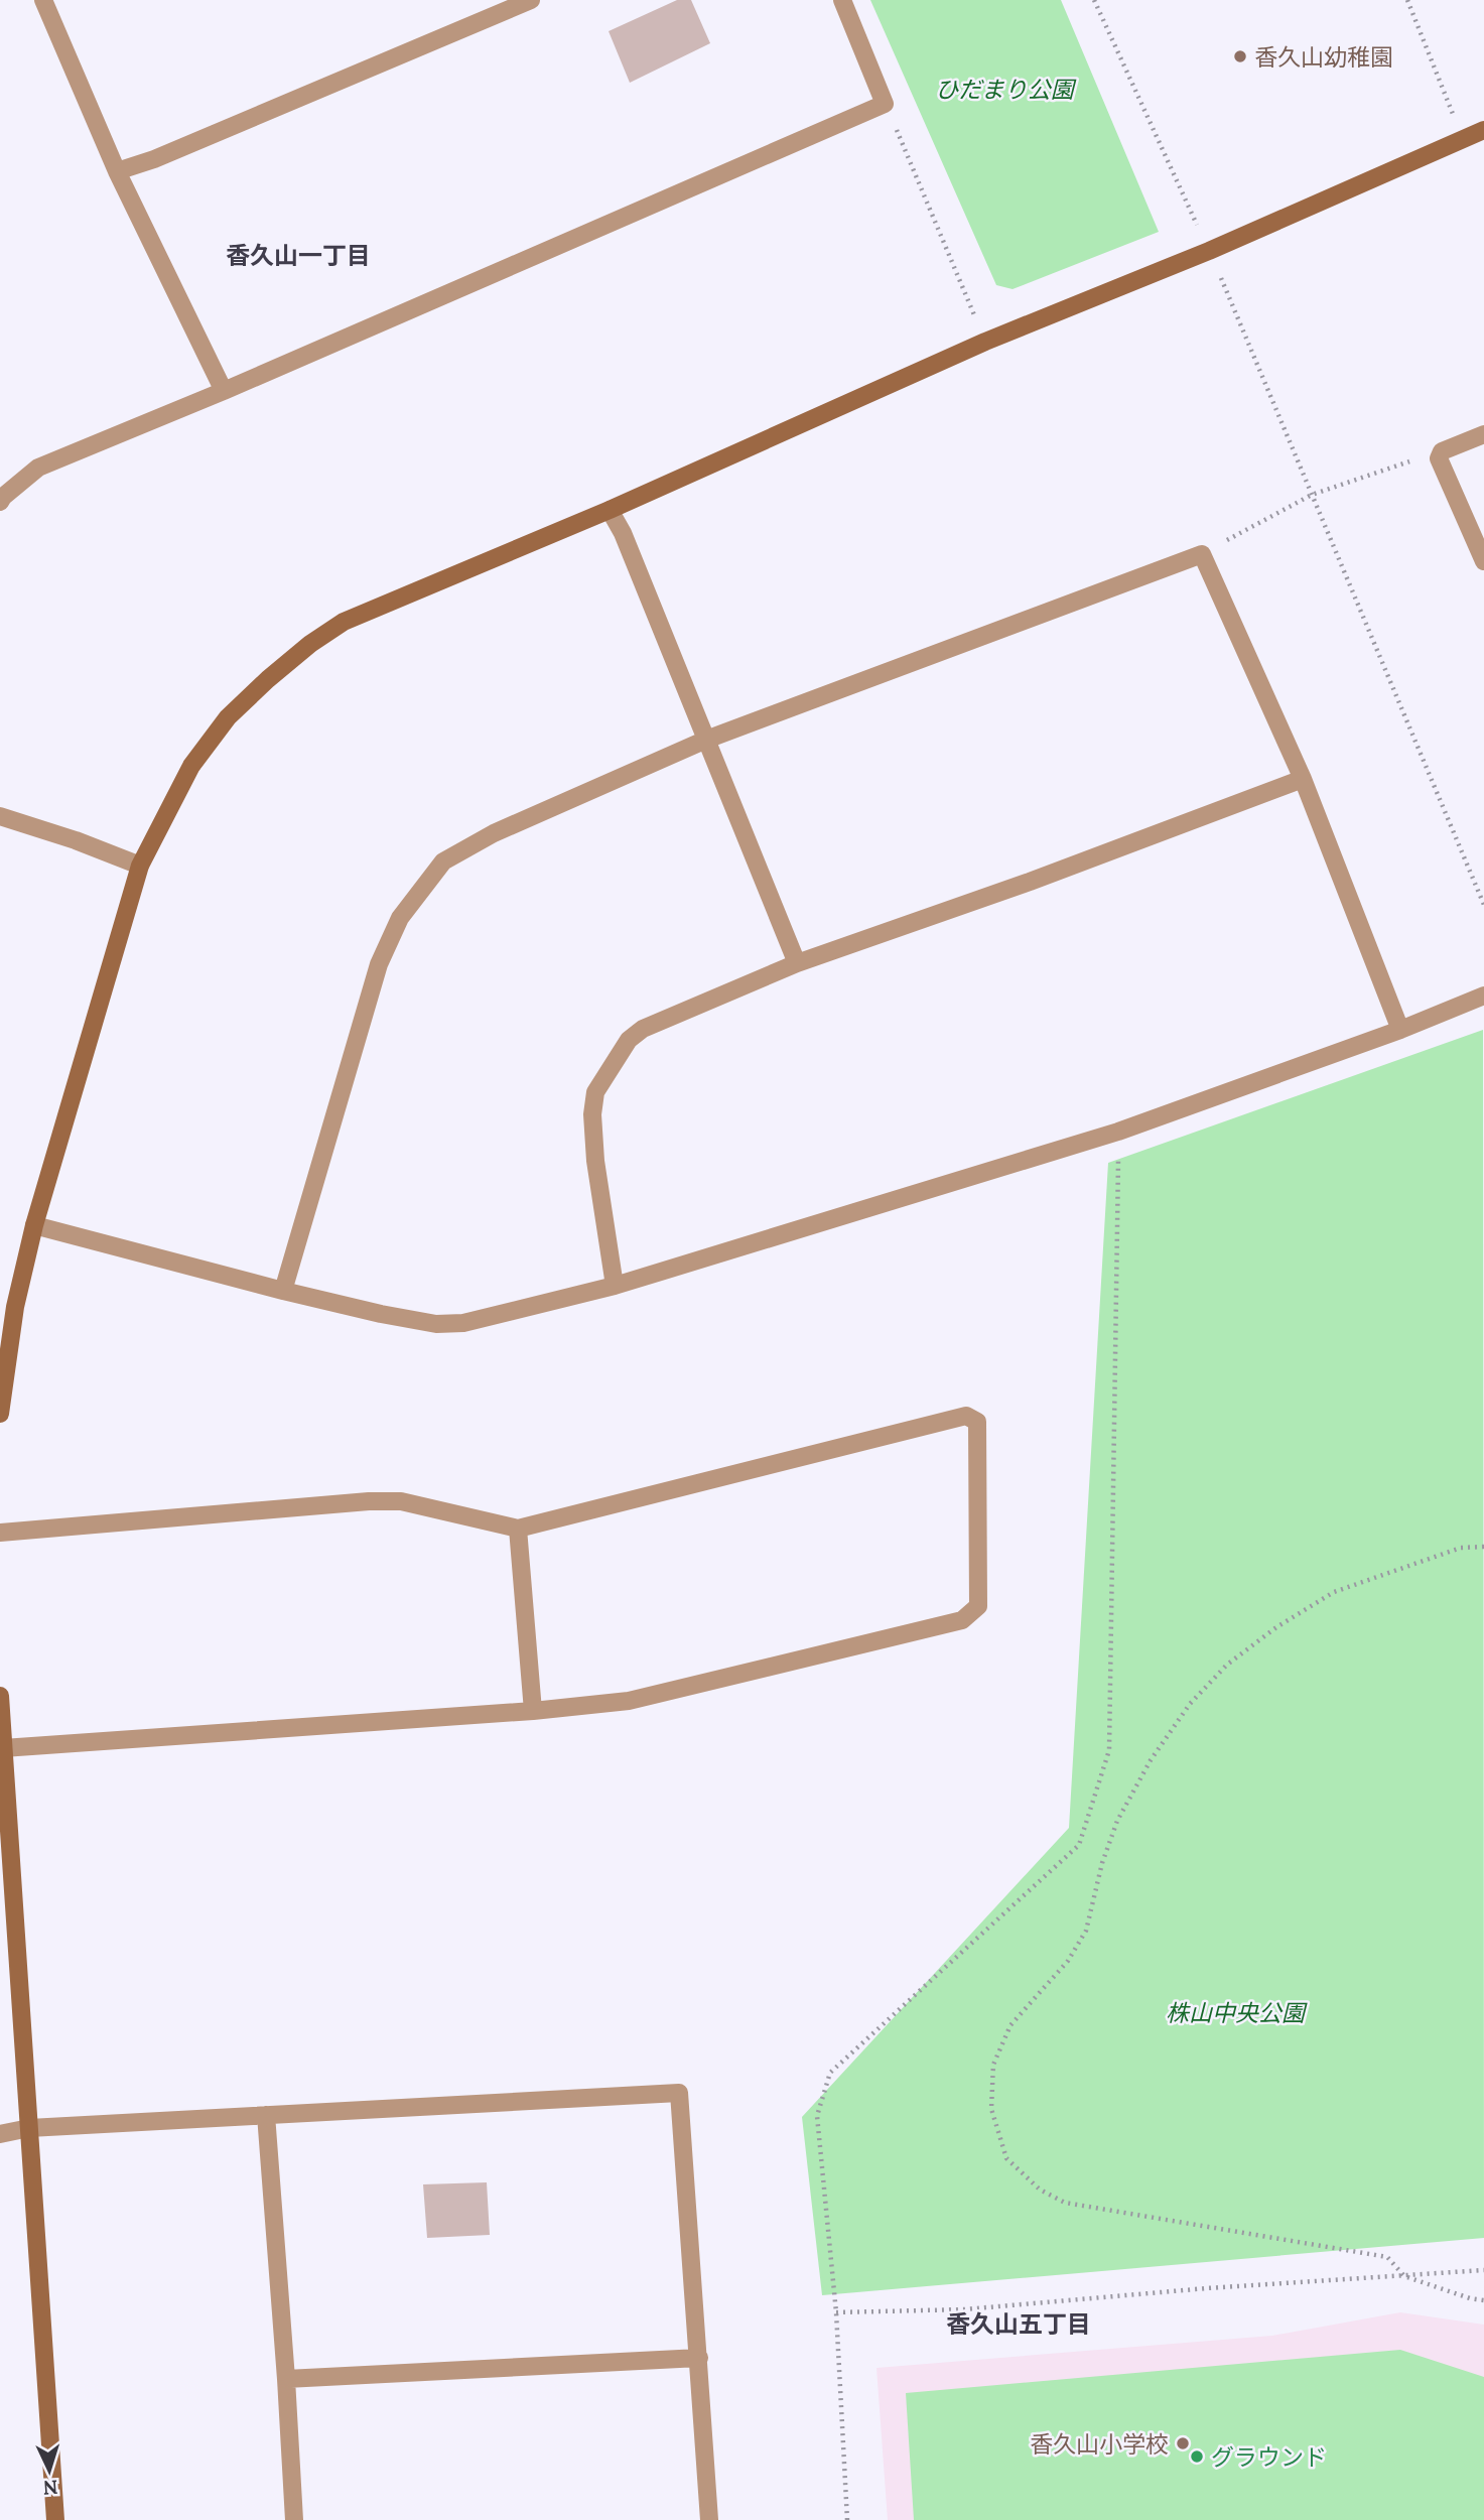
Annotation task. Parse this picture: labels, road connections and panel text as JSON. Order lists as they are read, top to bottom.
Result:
{
  "districts": ["香久山一丁目", "香久山五丁目"],
  "parks": ["ひだまり公園", "株山中央公園"],
  "places": ["香久山幼稚園", "香久山小学校", "グラウンド"],
  "north": "bottom"
}
